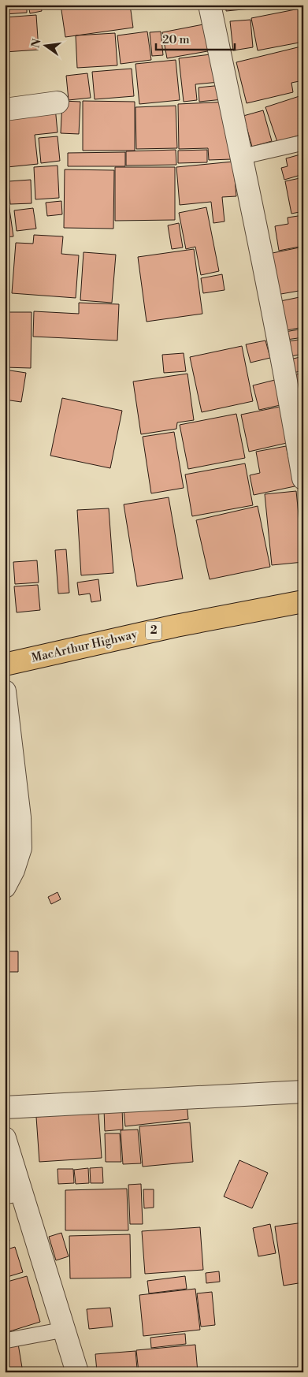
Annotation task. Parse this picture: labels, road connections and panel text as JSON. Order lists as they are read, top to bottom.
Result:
{
  "streets": {
    "highway": ["2", "MacArthur Highway"]
  },
  "scale_bar": "20 m",
  "north": "left"
}
